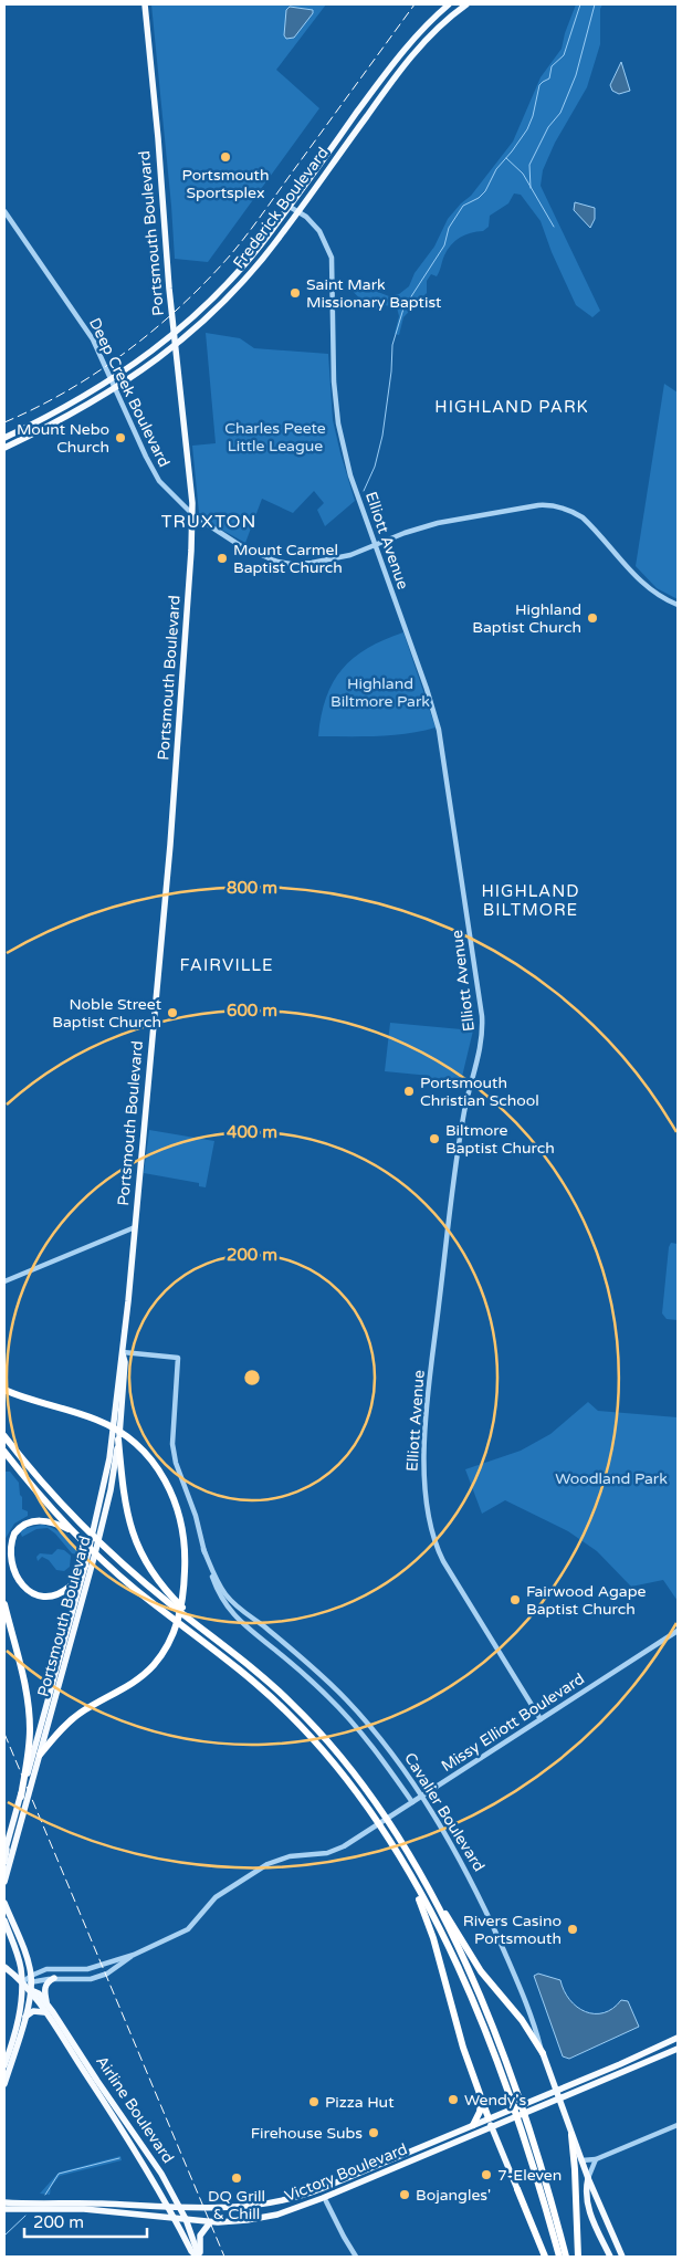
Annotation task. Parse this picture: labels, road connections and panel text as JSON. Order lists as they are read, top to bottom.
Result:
{
  "streets": {
    "main road": [
      "Frederick Boulevard",
      "Portsmouth Boulevard",
      "Cavalier Boulevard",
      "Airline Boulevard",
      "Victory Boulevard"
    ],
    "street": ["Deep Creek Boulevard", "Elliott Avenue", "Missy Elliott Boulevard"]
  },
  "crossings": [
    ["Frederick Boulevard", "Portsmouth Boulevard"],
    ["Frederick Boulevard", "Deep Creek Boulevard"],
    ["Frederick Boulevard", "Elliott Avenue"],
    ["Portsmouth Boulevard", "Deep Creek Boulevard"],
    ["Portsmouth Boulevard", "Cavalier Boulevard"],
    ["Deep Creek Boulevard", "Elliott Avenue"],
    ["Elliott Avenue", "Missy Elliott Boulevard"],
    ["Missy Elliott Boulevard", "Cavalier Boulevard"],
    ["Missy Elliott Boulevard", "Airline Boulevard"],
    ["Cavalier Boulevard", "Victory Boulevard"],
    ["Airline Boulevard", "Victory Boulevard"]
  ],
  "districts": [
    "HIGHLAND PARK",
    "TRUXTON",
    "HIGHLAND BILTMORE",
    "FAIRVILLE"
  ],
  "parks": ["Charles Peete Little League", "Highland Biltmore Park", "Woodland Park"],
  "places": [
    "Portsmouth Sportsplex",
    "Saint Mark Missionary Baptist",
    "Mount Nebo Church",
    "Mount Carmel Baptist Church",
    "Highland Baptist Church",
    "Noble Street Baptist Church",
    "Portsmouth Christian School",
    "Biltmore Baptist Church",
    "Fairwood Agape Baptist Church",
    "Rivers Casino Portsmouth",
    "Wendy's",
    "Pizza Hut",
    "Firehouse Subs",
    "7-Eleven",
    "DQ Grill & Chill",
    "Bojangles'"
  ],
  "scale_bar": "200 m",
  "rings": [
    "800 m",
    "600 m",
    "400 m",
    "200 m"
  ]
}
